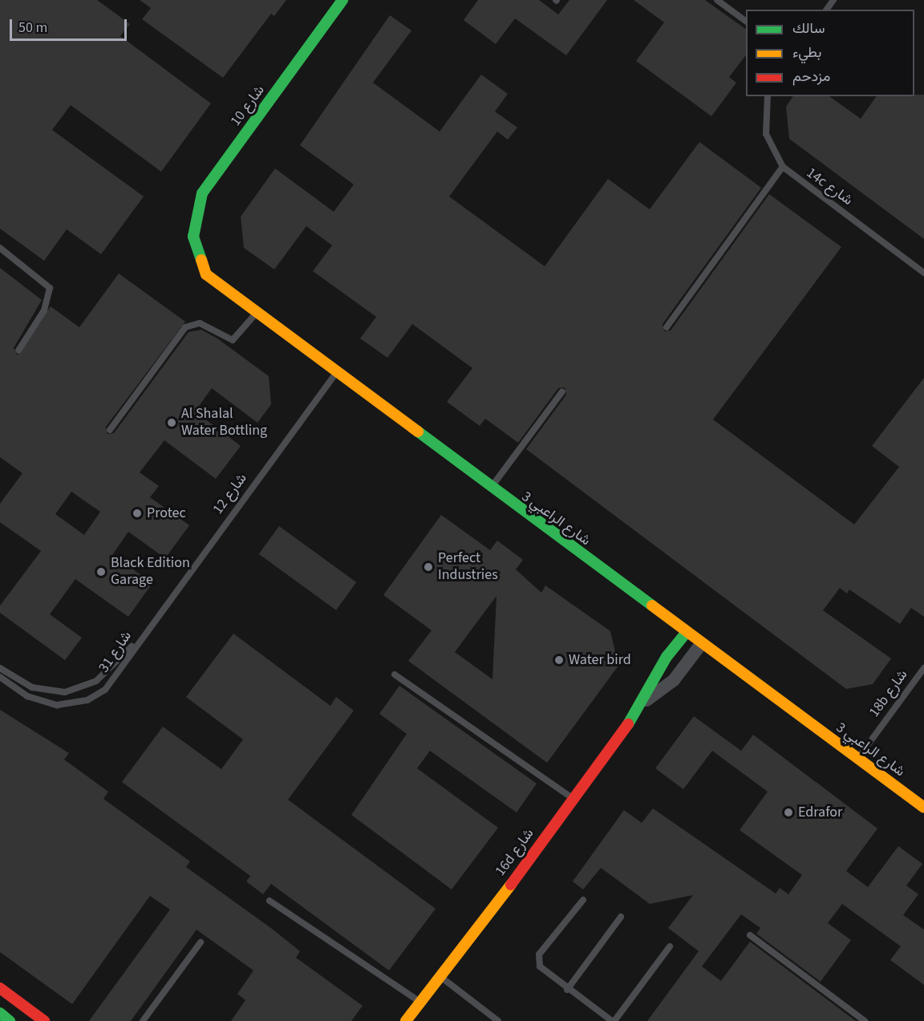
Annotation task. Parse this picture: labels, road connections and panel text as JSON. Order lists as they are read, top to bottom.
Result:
{
  "streets": {
    "street": ["شارع 10", "شارع الراعبي 3", "16d شارع"],
    "lane": [
      "14c شارع",
      "شارع 12",
      "شارع 31",
      "18b شارع"
    ]
  },
  "crossings": [
    ["شارع 10", "شارع الراعبي 3"],
    ["شارع 12", "شارع الراعبي 3"],
    ["شارع 12", "شارع 31"],
    ["شارع الراعبي 3", "18b شارع"],
    ["شارع الراعبي 3", "16d شارع"]
  ],
  "places": [
    "Al Shalal Water Bottling",
    "Protec",
    "Perfect Industries",
    "Black Edition Garage",
    "Water bird",
    "Edrafor"
  ],
  "legend": ["سالك", "بطيء", "مزدحم"],
  "scale_bar": "50 m"
}
